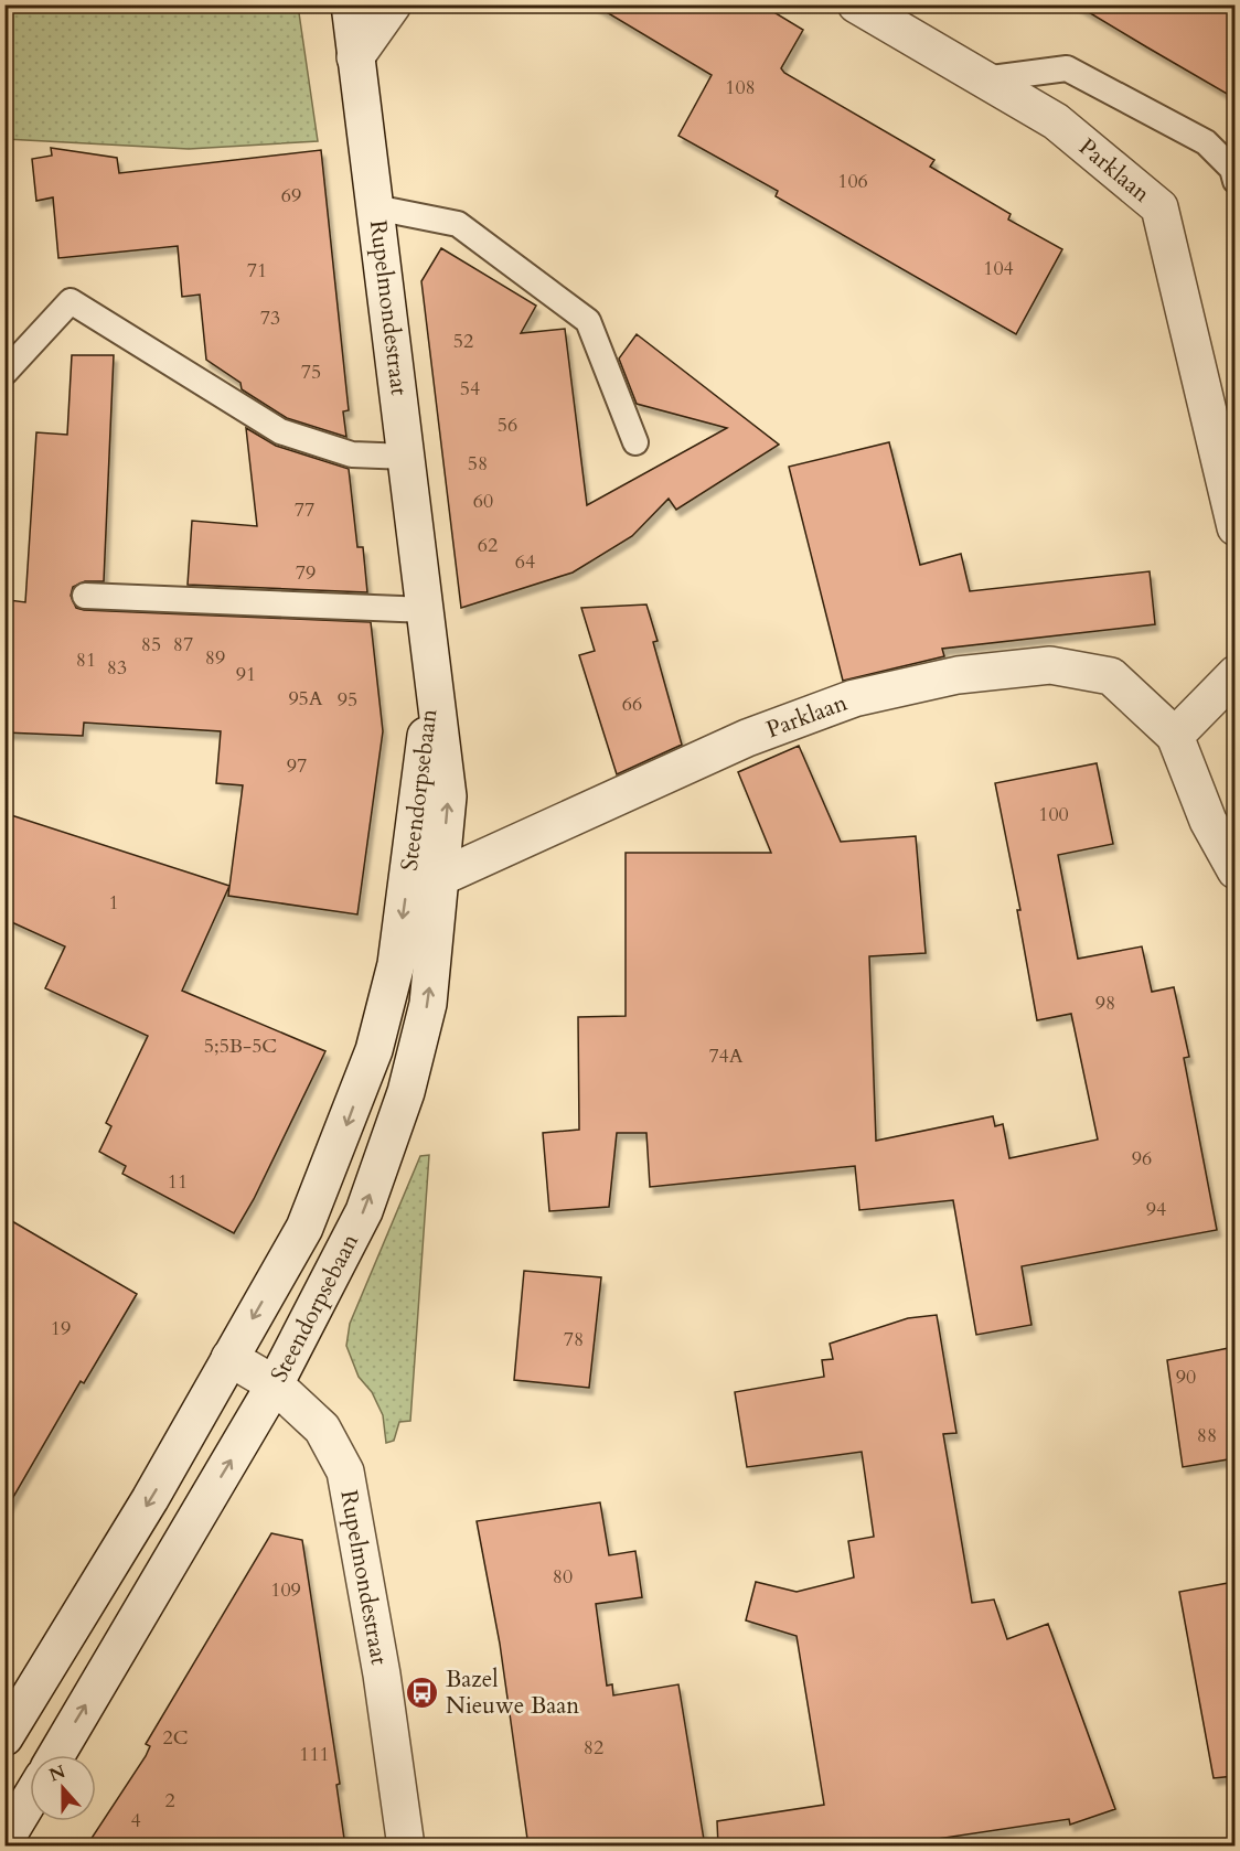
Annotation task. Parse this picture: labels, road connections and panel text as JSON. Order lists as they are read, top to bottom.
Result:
{
  "streets": {
    "main road": ["Parklaan", "Rupelmondestraat", "Steendorpsebaan"]
  },
  "crossings": [
    ["Parklaan", "Steendorpsebaan"],
    ["Rupelmondestraat", "Steendorpsebaan"]
  ],
  "places": {
    "bus stop": ["Bazel Nieuwe Baan"]
  },
  "house_numbers": [
    "108",
    "106",
    "69",
    "104",
    "71",
    "73",
    "52",
    "75",
    "54",
    "56",
    "58",
    "60",
    "77",
    "62",
    "64",
    "79",
    "85",
    "87",
    "89",
    "81",
    "83",
    "91",
    "95A",
    "95",
    "66",
    "97",
    "100",
    "1",
    "98",
    "5;5B-5C",
    "74A",
    "96",
    "11",
    "94",
    "19",
    "78",
    "90",
    "88",
    "80",
    "109",
    "2C",
    "82",
    "111",
    "2",
    "4"
  ],
  "north": "top"
}
